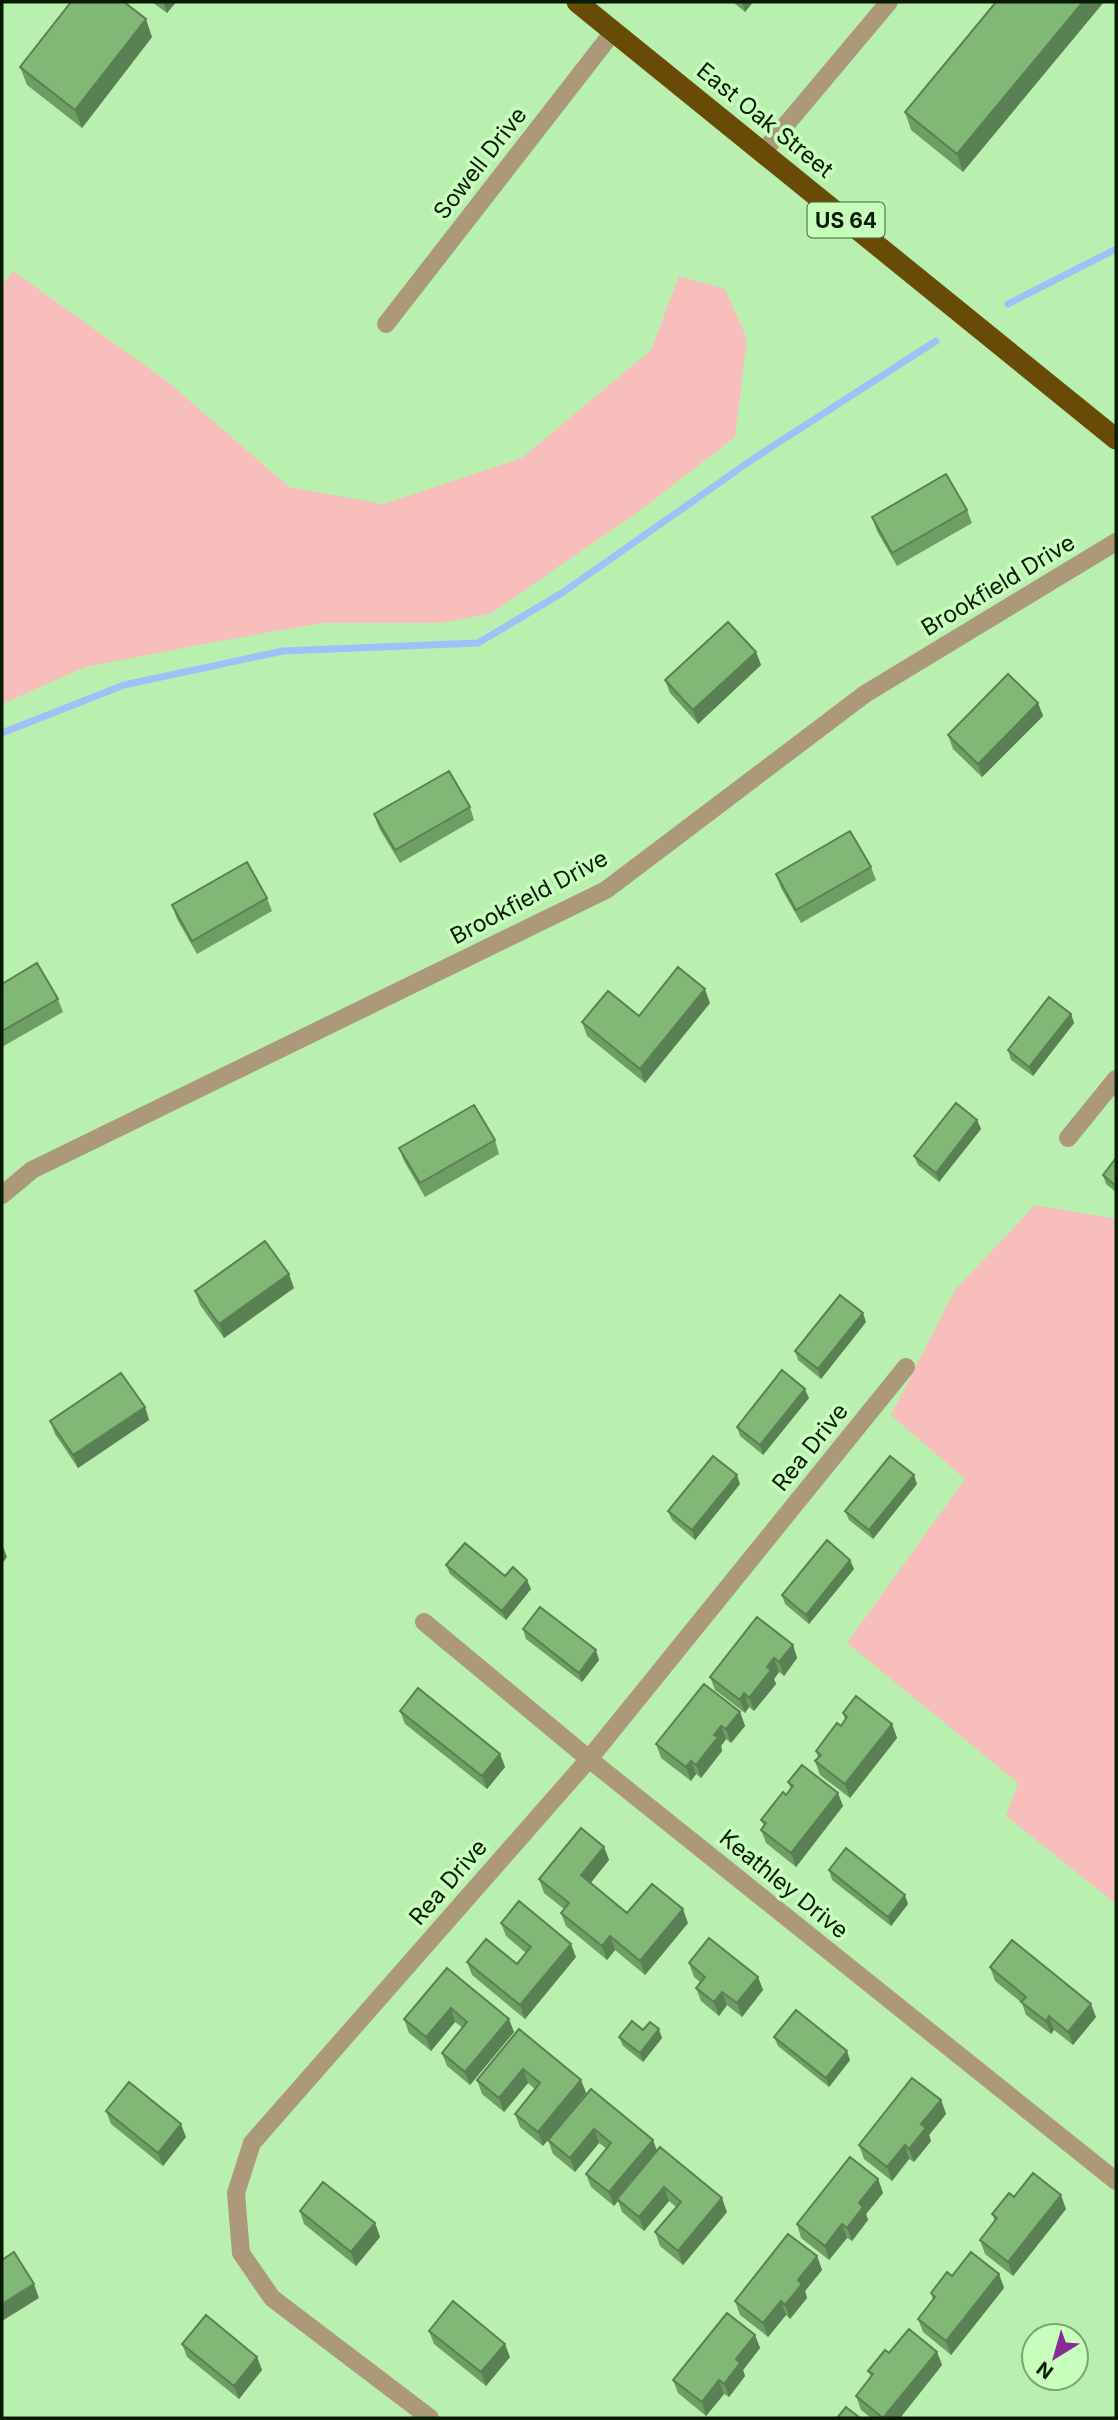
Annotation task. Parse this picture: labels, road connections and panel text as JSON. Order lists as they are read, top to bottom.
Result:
{
  "streets": {
    "highway": ["East Oak Street", "US 64"],
    "street": [
      "Sowell Drive",
      "Brookfield Drive",
      "Rea Drive",
      "Keathley Drive"
    ]
  },
  "crossings": [
    ["East Oak Street", "Sowell Drive"],
    ["Rea Drive", "Keathley Drive"]
  ],
  "north": "bottom left"
}
